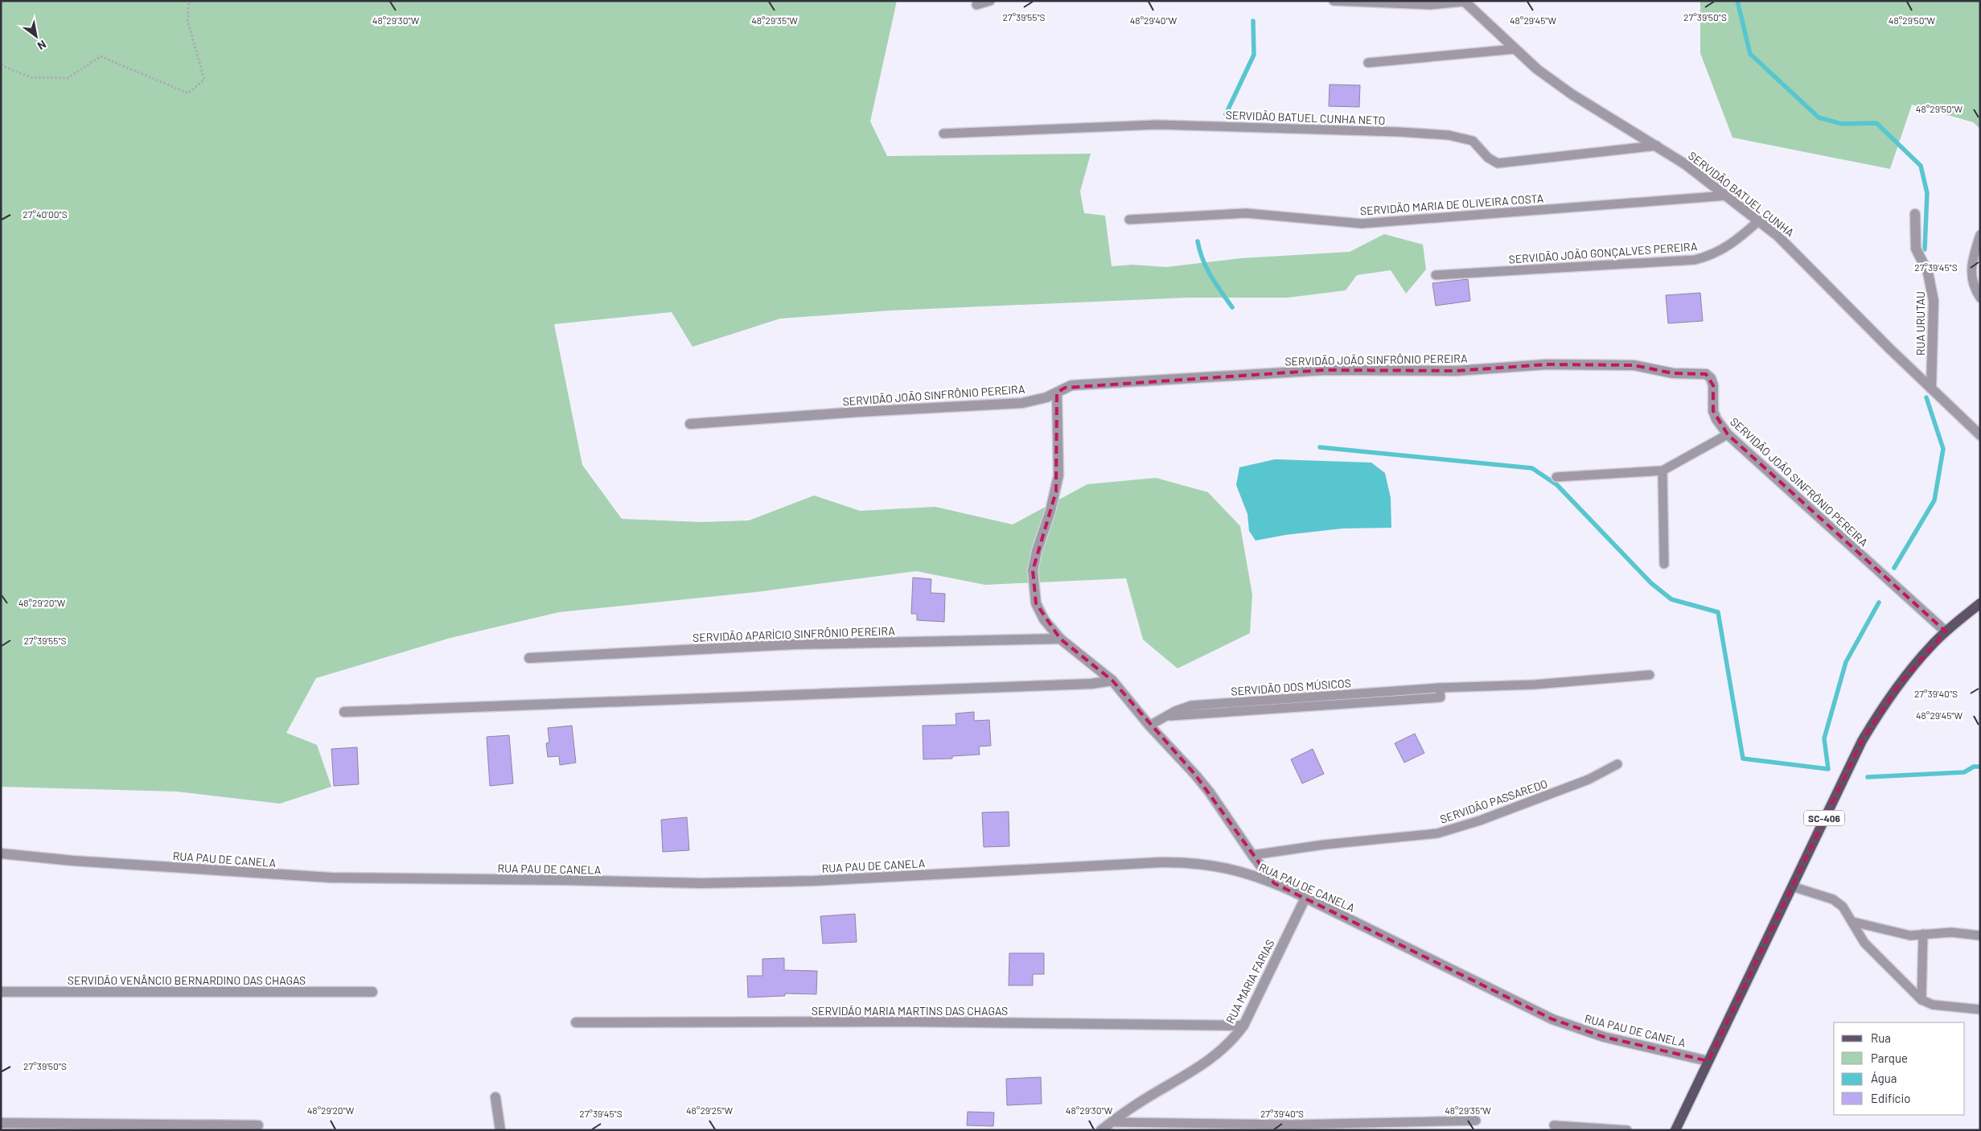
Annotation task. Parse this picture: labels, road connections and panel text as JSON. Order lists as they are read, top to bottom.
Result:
{
  "streets": {
    "main road": ["SC-406"],
    "street": [
      "SERVIDÃO BATUEL CUNHA",
      "RUA URUTAU",
      "SERVIDÃO JOÃO SINFRÔNIO PEREIRA",
      "SERVIDÃO APARÍCIO SINFRÔNIO PEREIRA",
      "RUA PAU DE CANELA",
      "SERVIDÃO VENÂNCIO BERNARDINO DAS CHAGAS",
      "RUA MARIA FARIAS",
      "SERVIDÃO MARIA MARTINS DAS CHAGAS"
    ],
    "lane": [
      "SERVIDÃO BATUEL CUNHA NETO",
      "SERVIDÃO MARIA DE OLIVEIRA COSTA",
      "SERVIDÃO JOÃO GONÇALVES PEREIRA",
      "SERVIDÃO DOS MÚSICOS",
      "SERVIDÃO PASSAREDO"
    ]
  },
  "crossings": [
    ["SERVIDÃO BATUEL CUNHA NETO", "SERVIDÃO BATUEL CUNHA"],
    ["SERVIDÃO BATUEL CUNHA", "SERVIDÃO MARIA DE OLIVEIRA COSTA"],
    ["SERVIDÃO BATUEL CUNHA", "SERVIDÃO JOÃO GONÇALVES PEREIRA"],
    ["SERVIDÃO BATUEL CUNHA", "RUA URUTAU"],
    ["SERVIDÃO JOÃO SINFRÔNIO PEREIRA", "SC-406"],
    ["SC-406", "RUA PAU DE CANELA"],
    ["RUA PAU DE CANELA", "RUA MARIA FARIAS"],
    ["RUA MARIA FARIAS", "SERVIDÃO MARIA MARTINS DAS CHAGAS"]
  ],
  "legend": [
    "Rua",
    "Parque",
    "Água",
    "Edifício"
  ],
  "north": "bottom right",
  "coordinates": [
    "27°39'55\"S",
    "27°39'50\"S",
    "48°29'50\"W",
    "48°29'30\"W",
    "48°29'35\"W",
    "48°29'40\"W",
    "48°29'45\"W",
    "27°40'00\"S",
    "27°39'45\"S",
    "48°29'20\"W",
    "27°39'40\"S",
    "48°29'25\"W"
  ]
}
